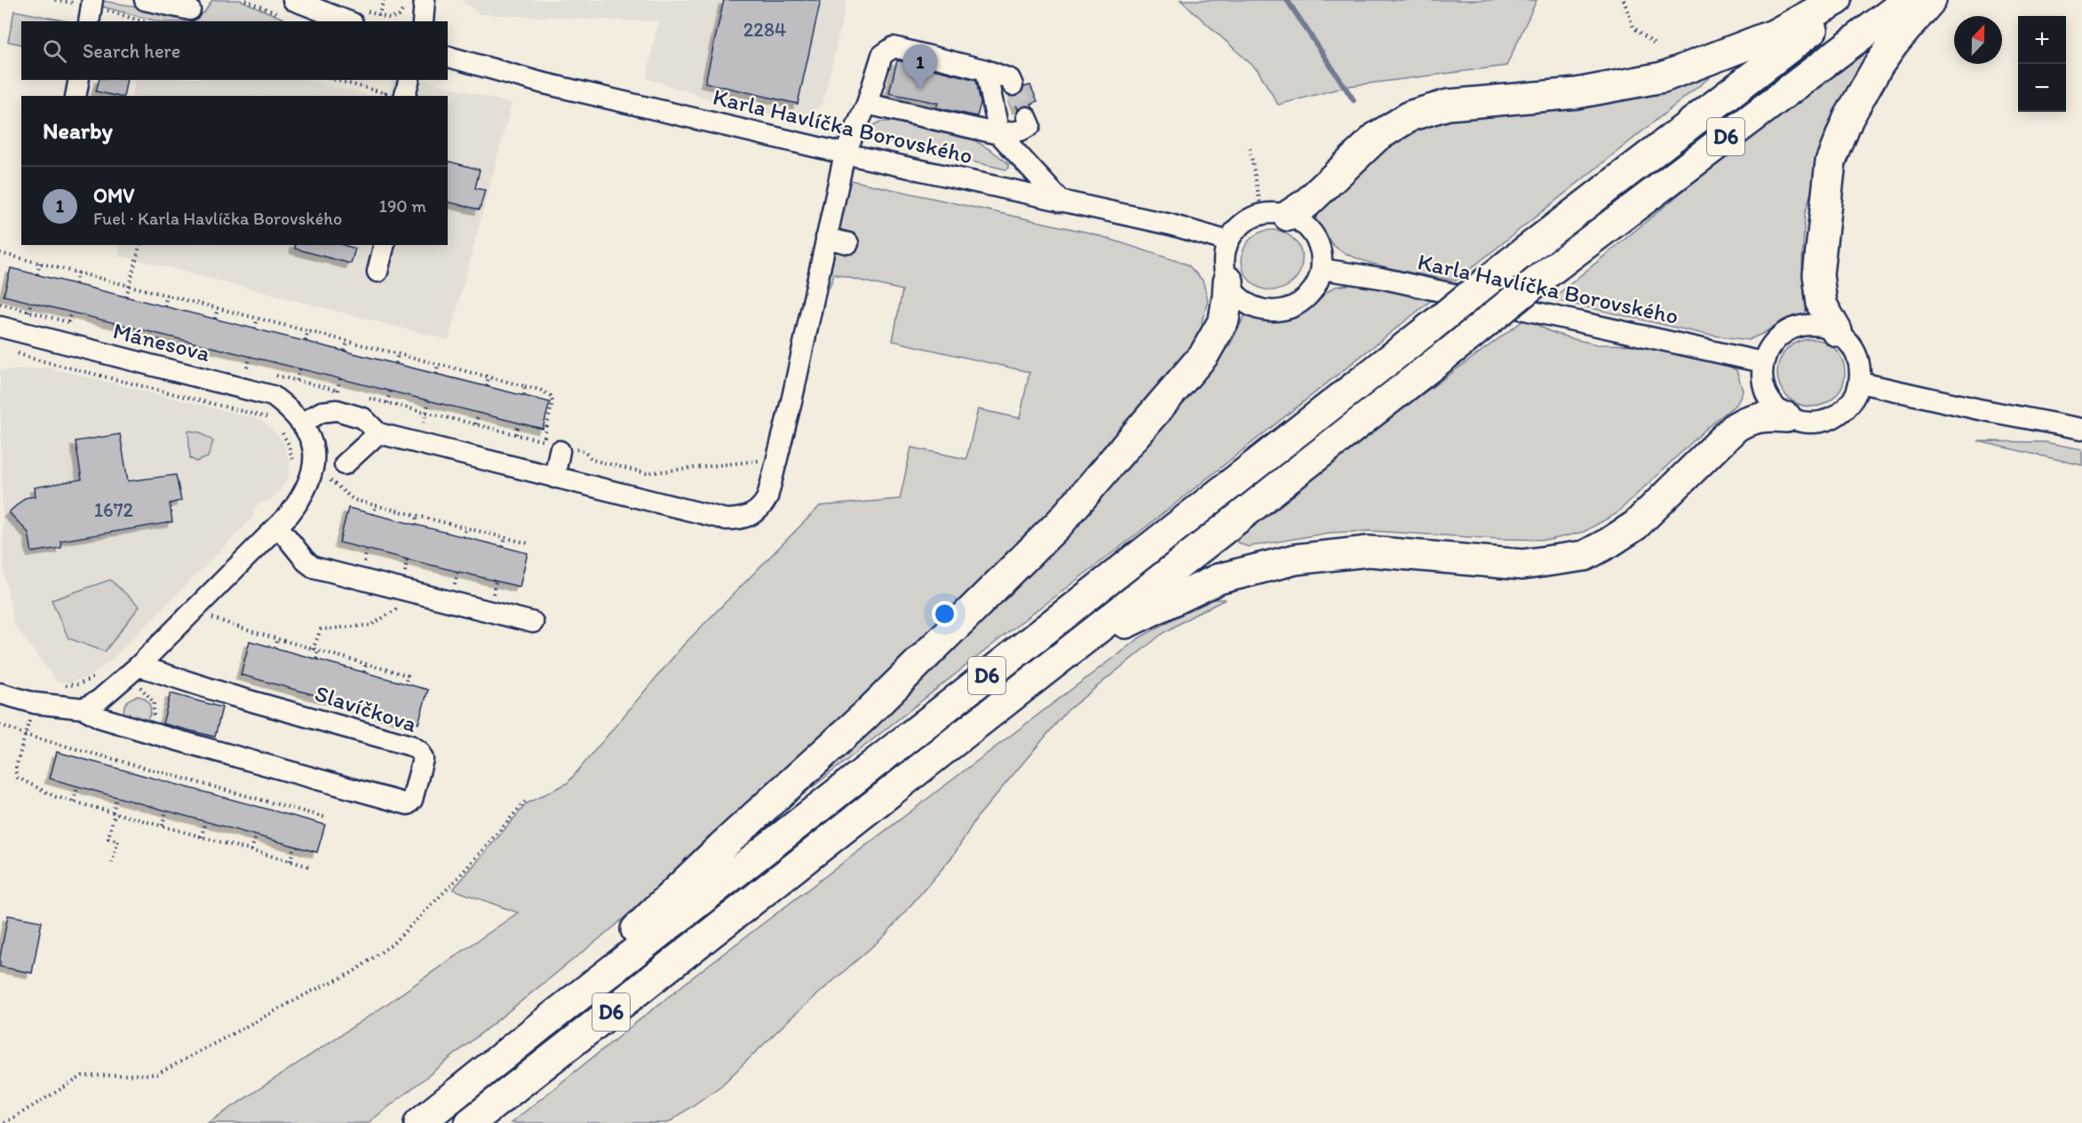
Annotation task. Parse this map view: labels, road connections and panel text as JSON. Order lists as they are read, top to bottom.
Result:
{
  "streets": {
    "highway": ["D6"],
    "street": ["Karla Havlíčka Borovského", "Mánesova", "Slavíčkova"]
  },
  "crossings": [
    ["Mánesova", "Slavíčkova"]
  ],
  "house_numbers": ["2284", "1672"],
  "north": "top",
  "page": {
    "map_buttons": ["+", "−"],
    "search": "Search here",
    "pins": "1",
    "heading": "Nearby",
    "list": [
      {
        "mark": "1",
        "name": "OMV",
        "note": "Fuel · Karla Havlíčka Borovského",
        "value": "190 m"
      }
    ]
  }
}
